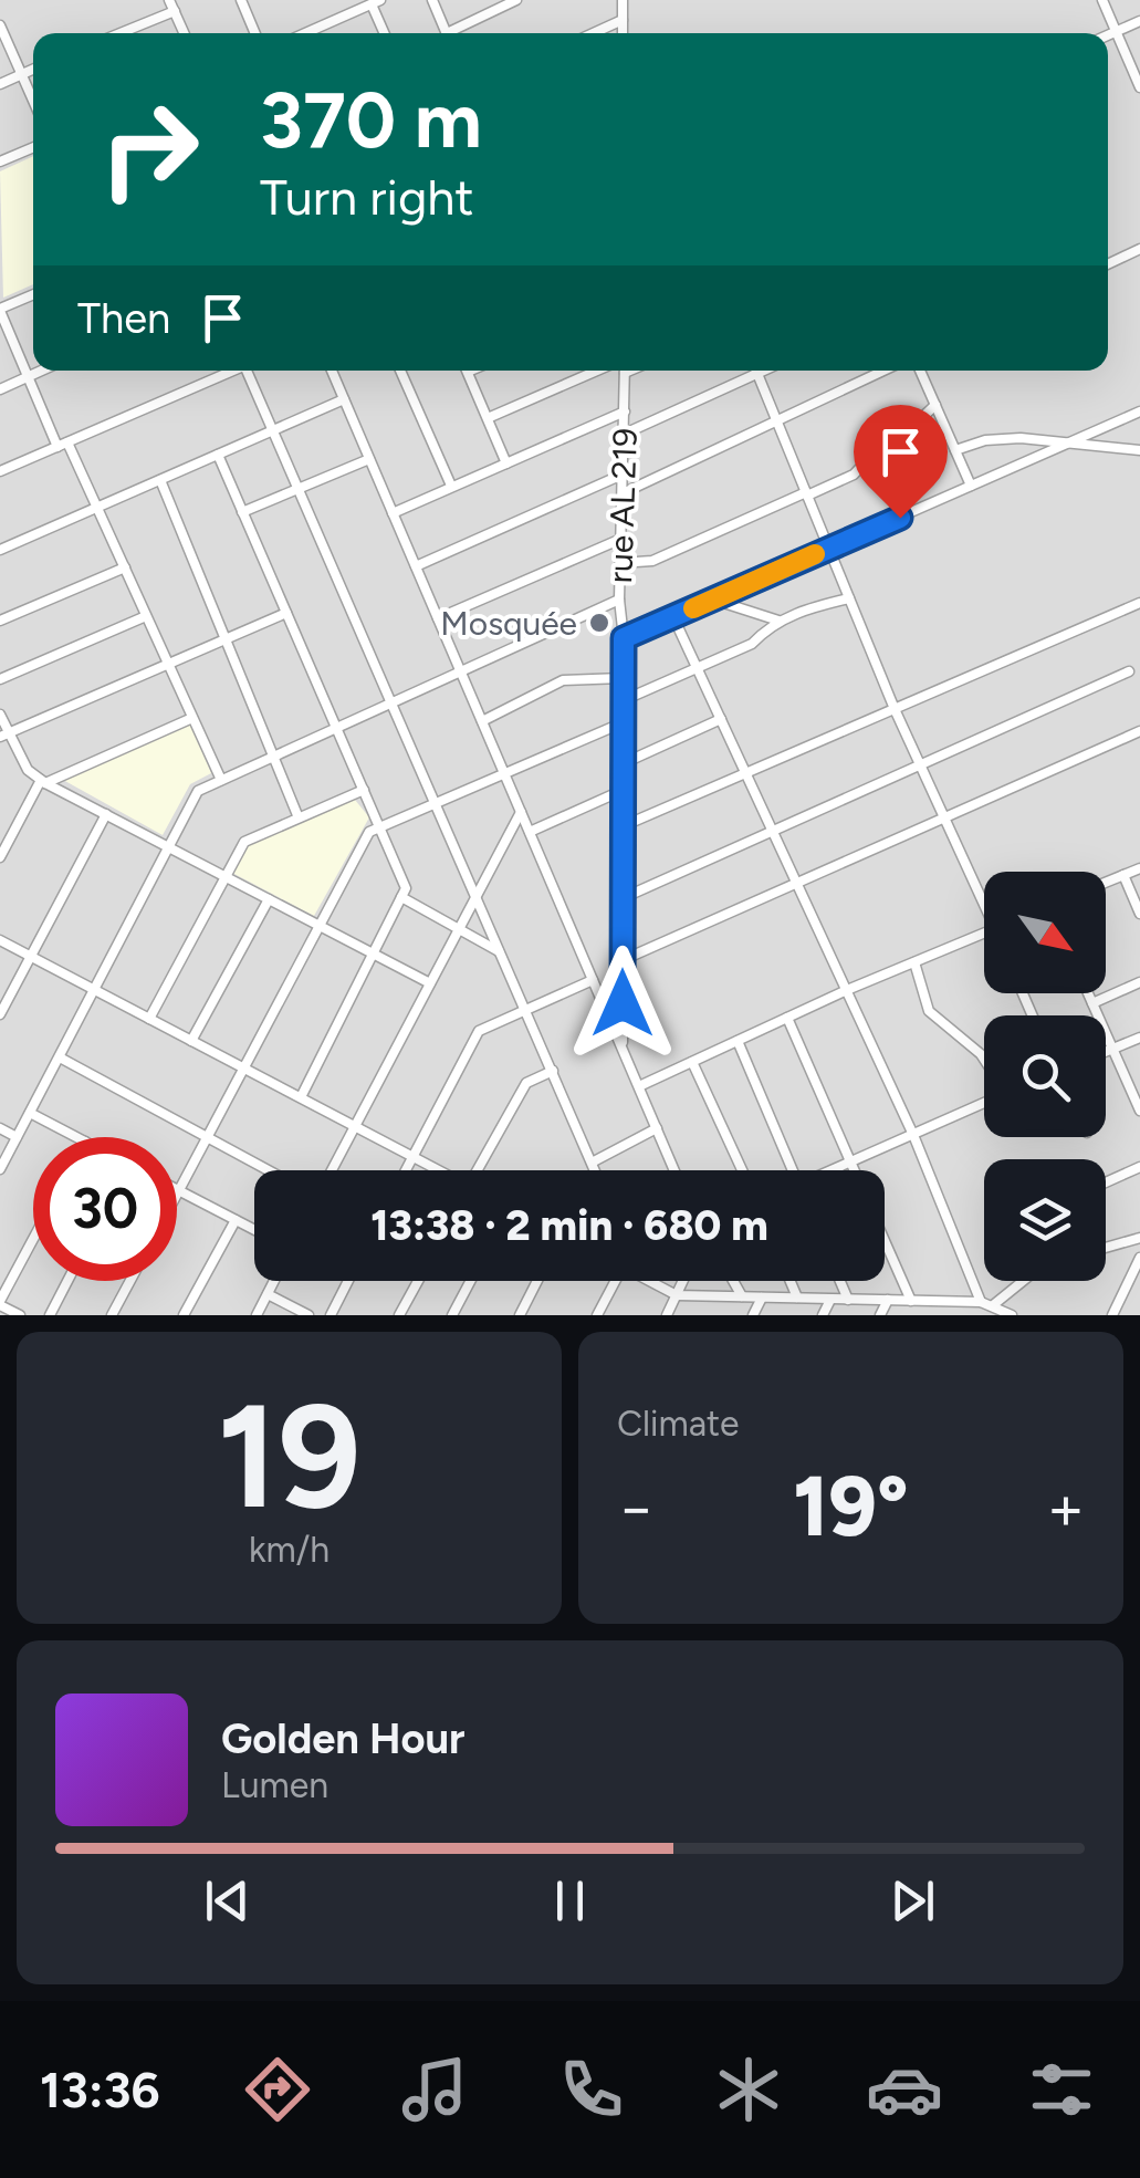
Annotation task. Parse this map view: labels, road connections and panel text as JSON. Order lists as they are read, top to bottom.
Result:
{
  "streets": {
    "street": ["rue AL 219"]
  },
  "places": ["Mosquée"],
  "north": "bottom right",
  "page": {
    "turn": ["370 m", "Turn right"],
    "then": "Then",
    "limit": "30",
    "trip": "13:38 · 2 min · 680 m",
    "tile": [
      ["19", "km/h"],
      "Climate"
    ],
    "heat": ["−", "19°", "+"],
    "song": ["Golden Hour", "Lumen"],
    "tabs": "13:36"
  }
}
